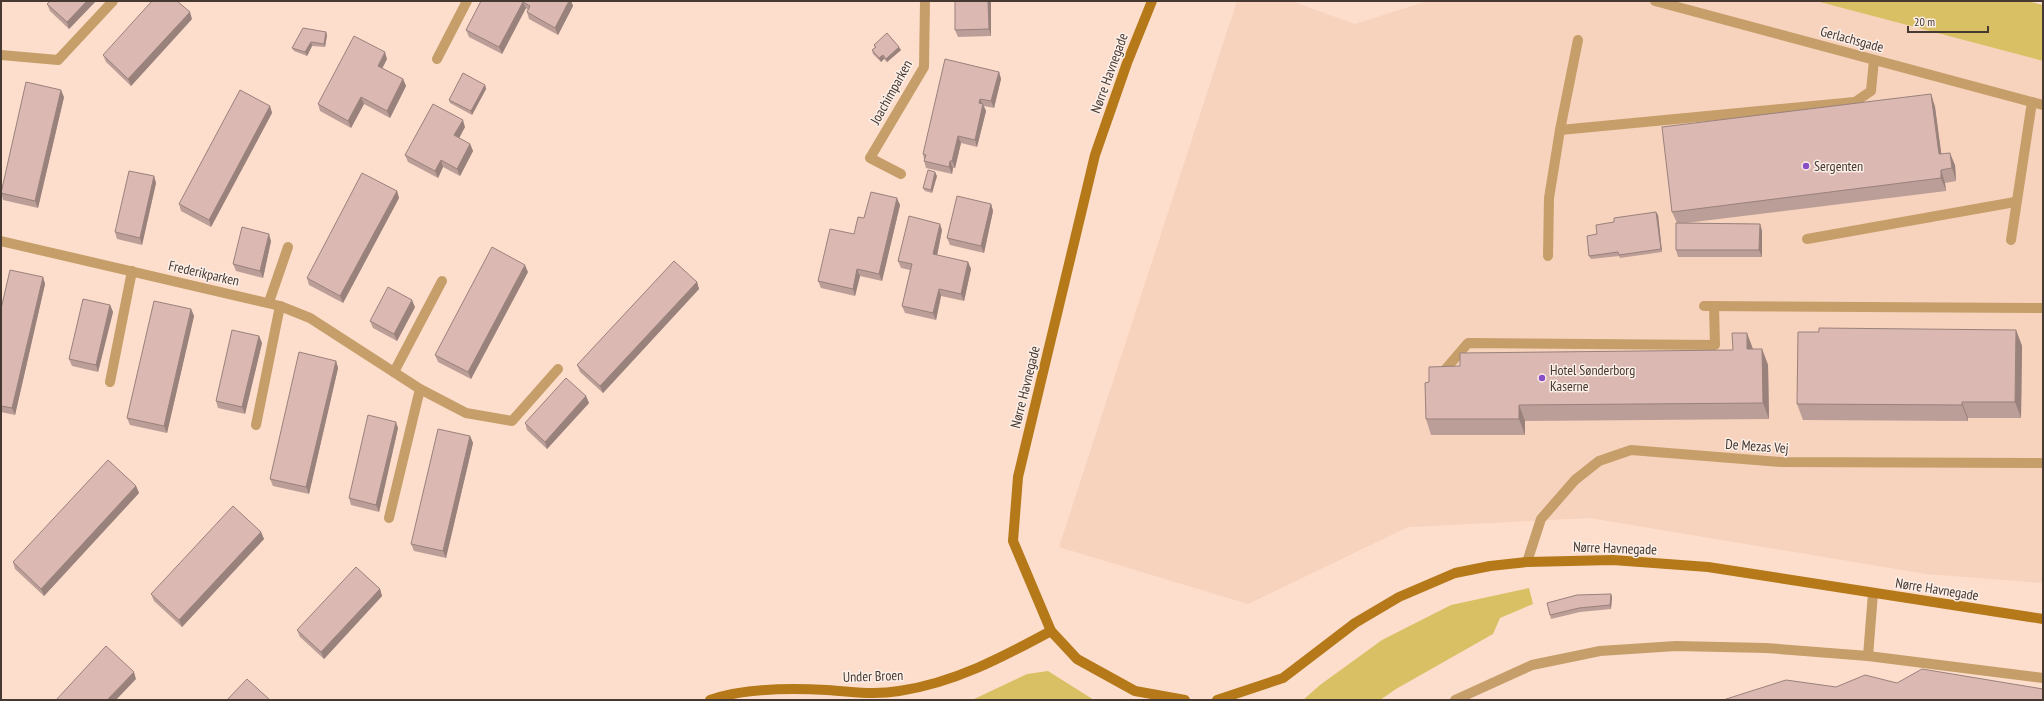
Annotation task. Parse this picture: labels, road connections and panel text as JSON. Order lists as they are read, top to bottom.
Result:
{
  "streets": {
    "street": [
      "Gerlachsgade",
      "Nørre Havnegade",
      "Joachimparken",
      "Frederikparken",
      "De Mezas Vej",
      "Under Broen"
    ]
  },
  "crossings": [
    ["Nørre Havnegade", "De Mezas Vej"],
    ["Nørre Havnegade", "Under Broen"]
  ],
  "places": ["Sergenten", "Hotel Sønderborg Kaserne"],
  "scale_bar": "20 m"
}
